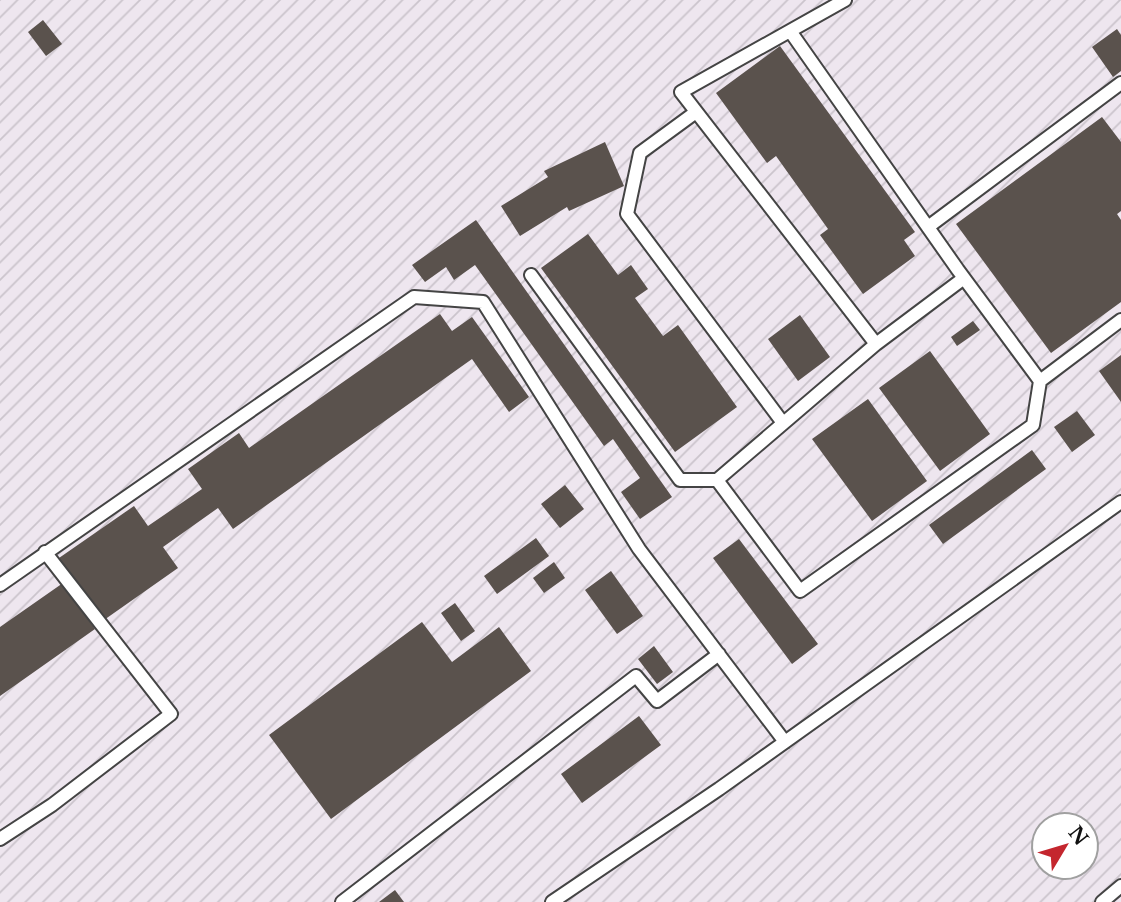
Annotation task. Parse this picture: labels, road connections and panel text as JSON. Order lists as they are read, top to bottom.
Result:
{
  "north": "top right"
}
